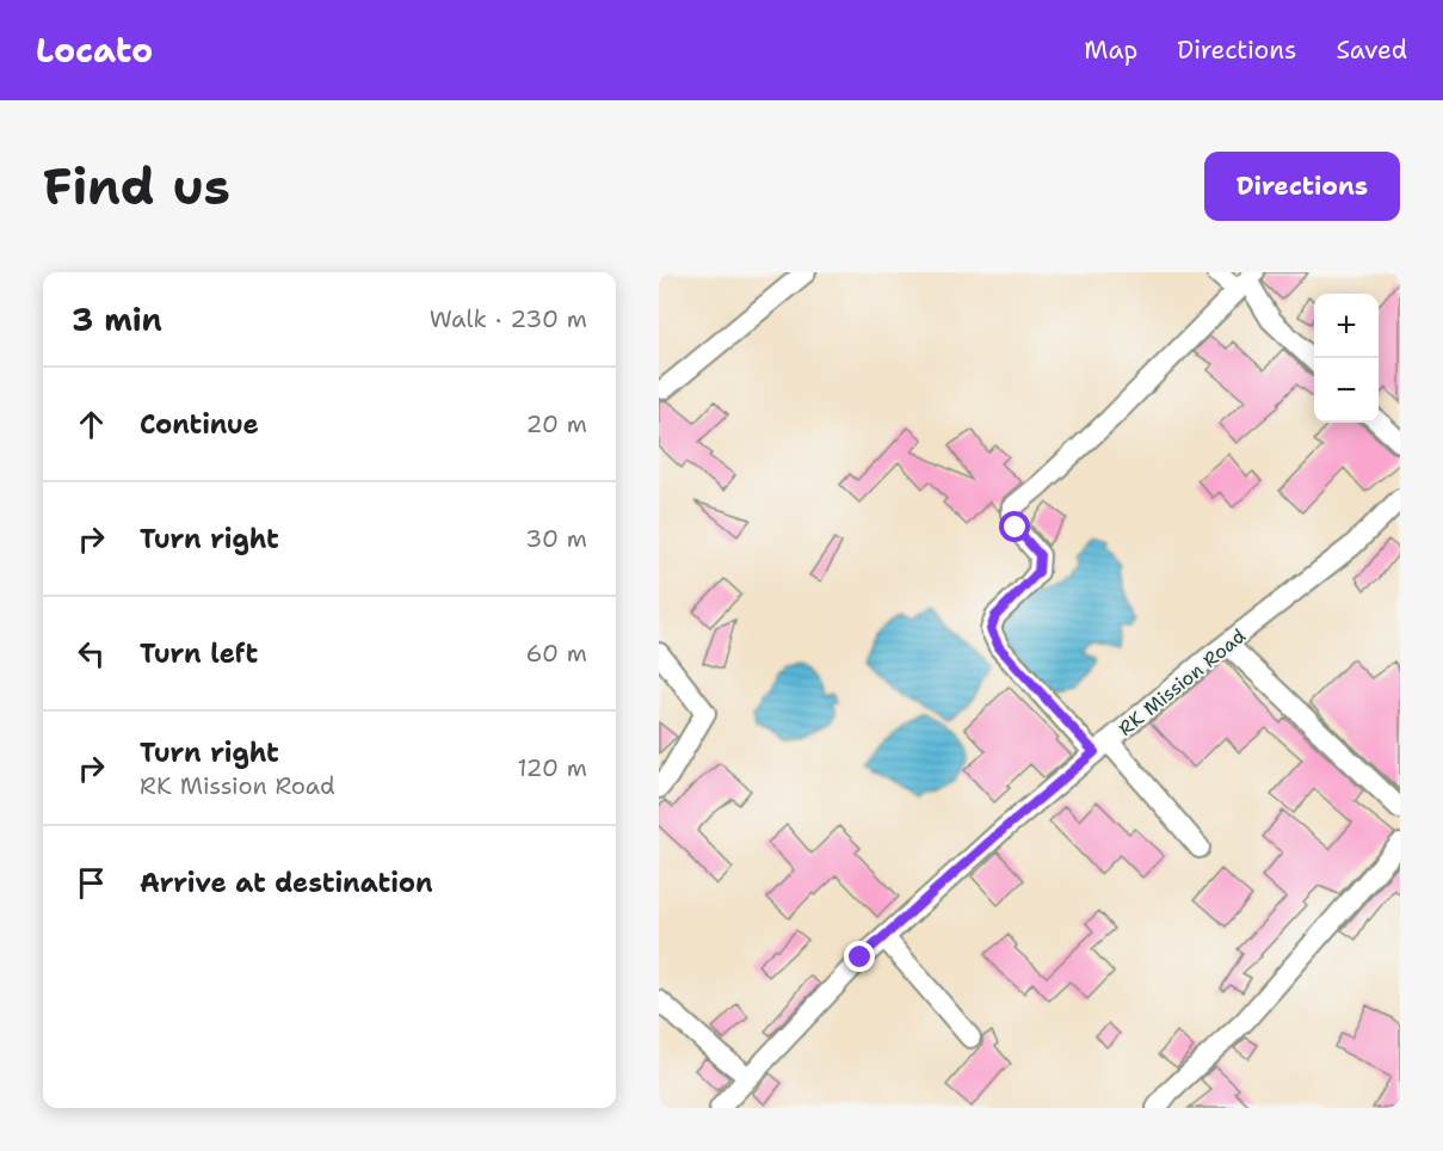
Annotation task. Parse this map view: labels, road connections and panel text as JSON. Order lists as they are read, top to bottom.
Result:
{
  "streets": {
    "street": ["RK Mission Road"]
  },
  "page": {
    "header": "Locato",
    "nav": ["Map", "Directions", "Saved"],
    "buttons": "Directions",
    "title": "Find us",
    "heading": ["3 min", "Walk · 230 m"],
    "map_buttons": ["+", "−"],
    "list": [
      ["Continue", "20 m"],
      ["Turn right", "30 m"],
      ["Turn left", "60 m"],
      ["Turn right", "RK Mission Road", "120 m"],
      "Arrive at destination"
    ]
  }
}
